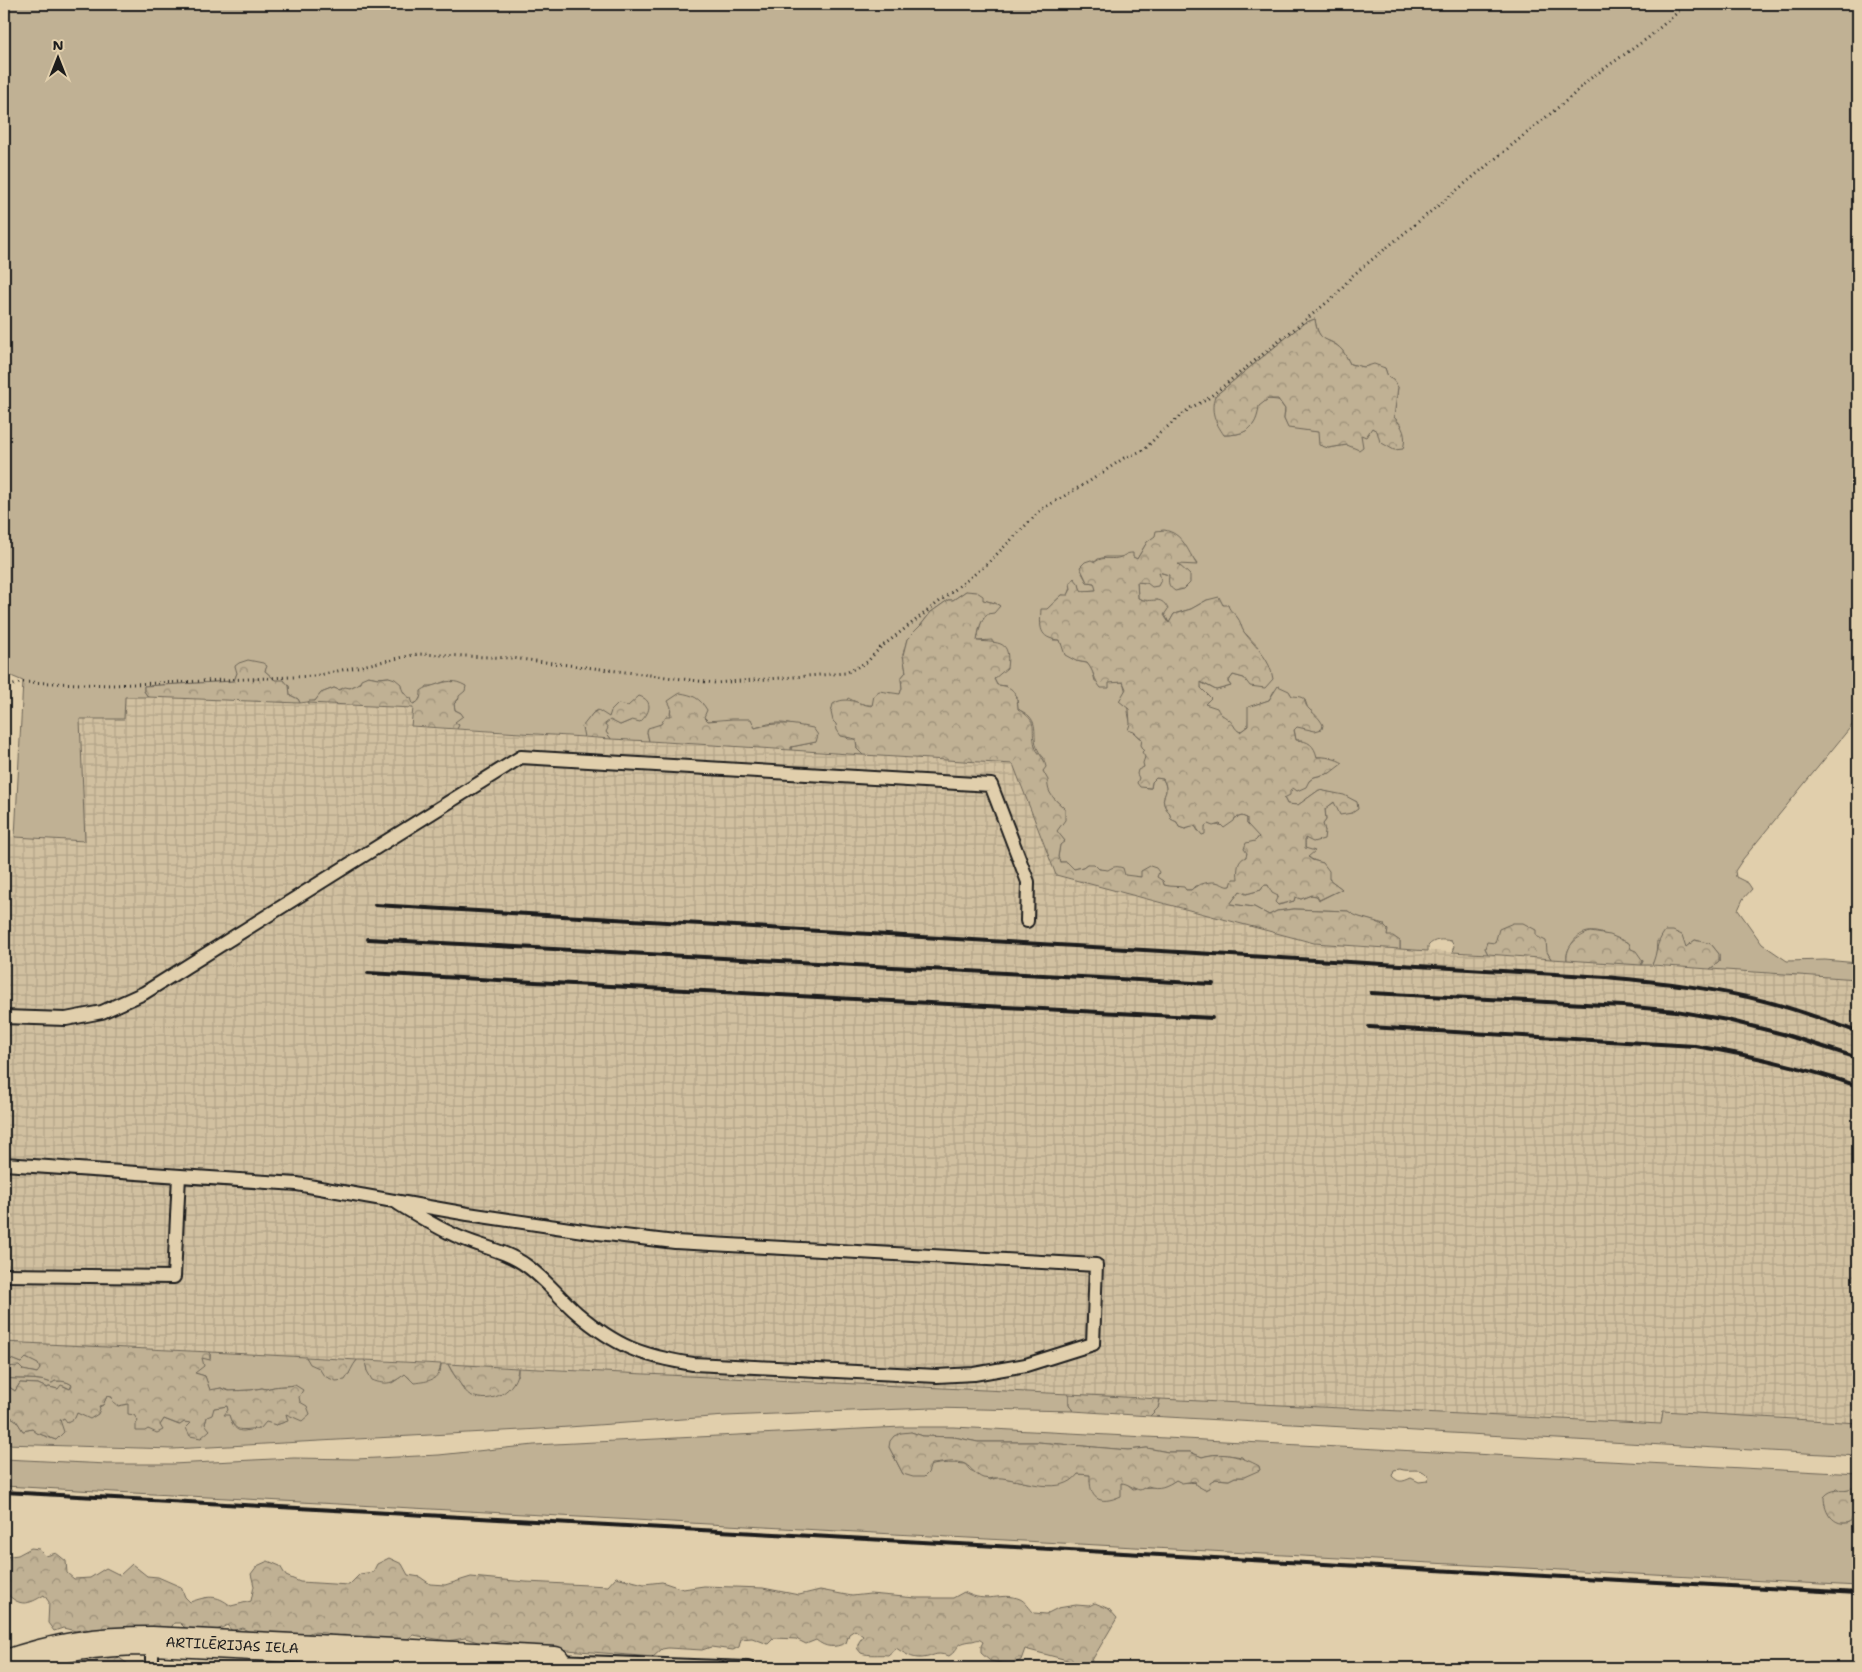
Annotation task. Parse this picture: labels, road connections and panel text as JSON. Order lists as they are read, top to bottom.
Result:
{
  "streets": {
    "street": ["ARTILĒRIJAS IELA"]
  },
  "north": "top"
}
